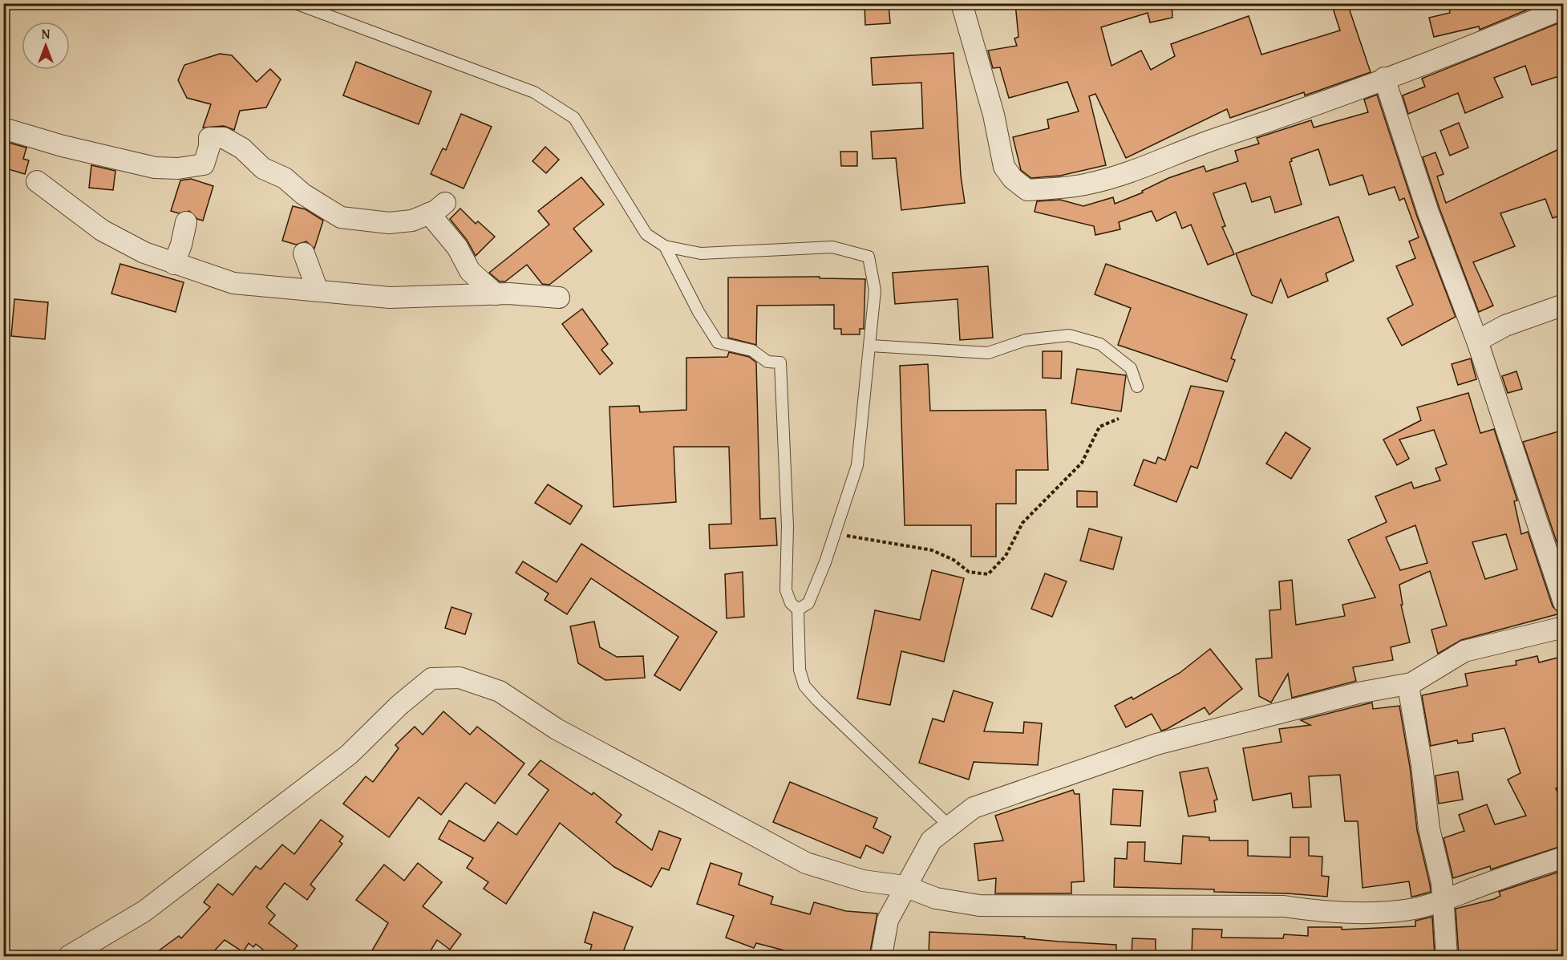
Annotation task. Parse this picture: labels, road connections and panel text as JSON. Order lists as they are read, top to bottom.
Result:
{
  "north": "top"
}
